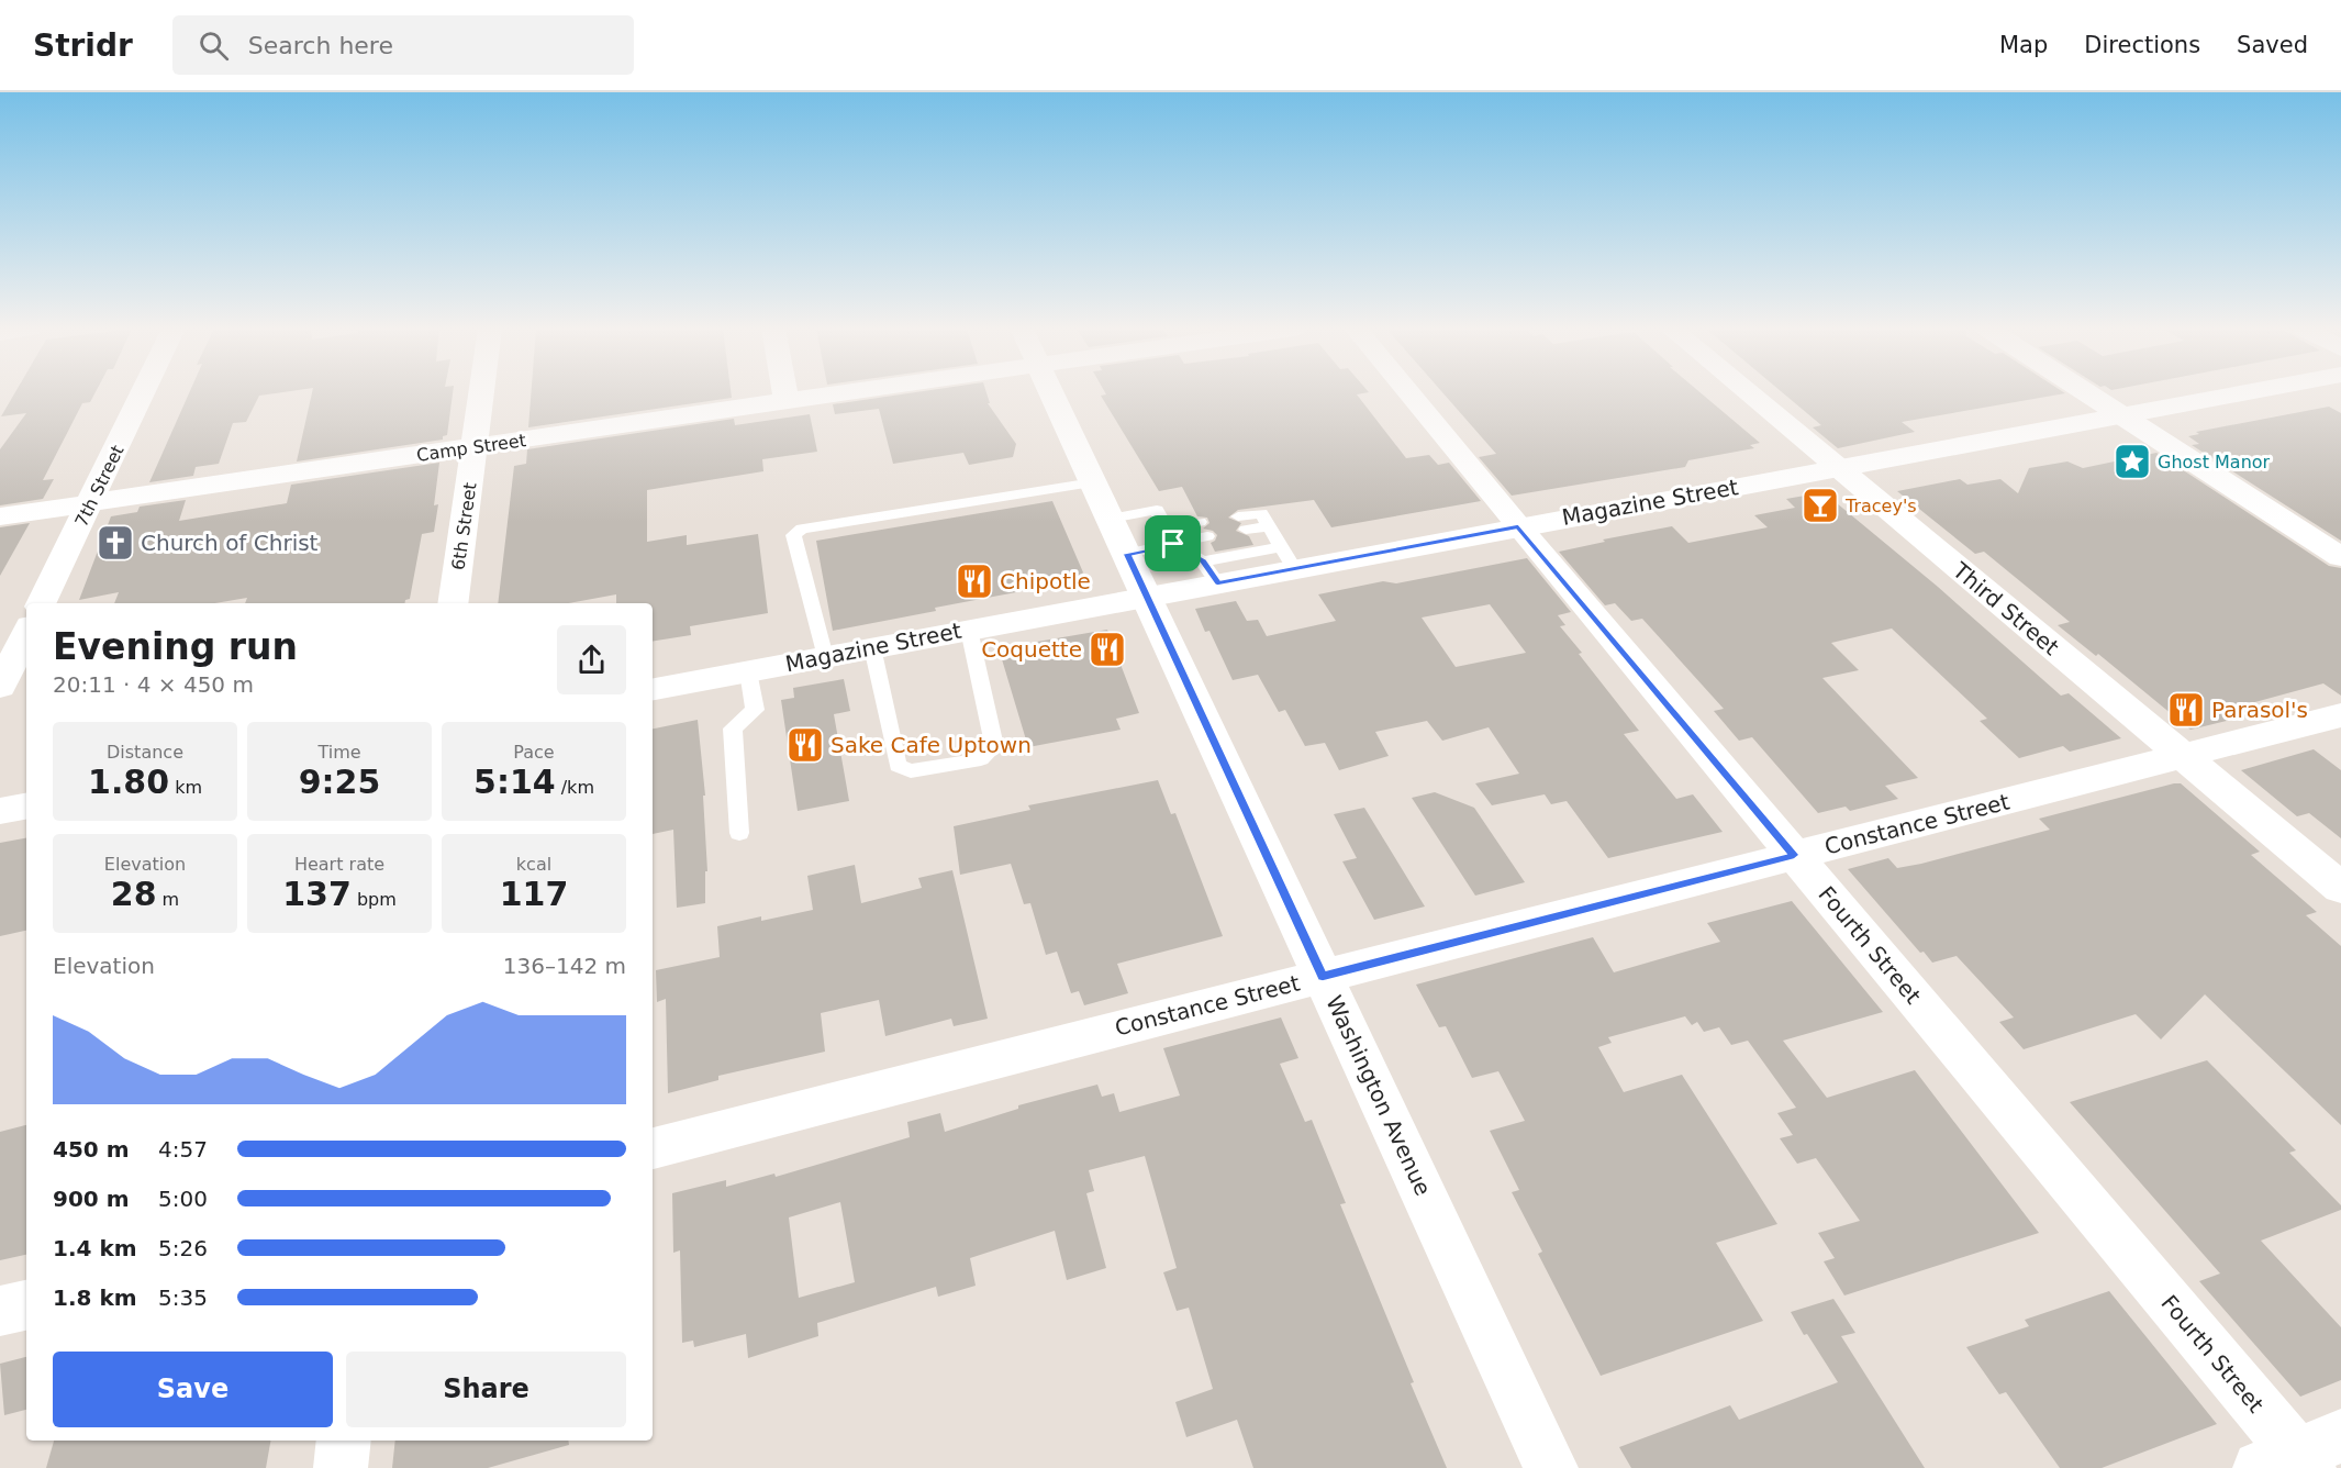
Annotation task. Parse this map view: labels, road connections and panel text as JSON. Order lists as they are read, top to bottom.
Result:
{
  "streets": {
    "street": [
      "Camp Street",
      "7th Street",
      "Magazine Street",
      "6th Street",
      "Third Street",
      "Constance Street",
      "Fourth Street",
      "Washington Avenue"
    ]
  },
  "crossings": [
    ["Camp Street", "7th Street"],
    ["Camp Street", "6th Street"],
    ["Magazine Street", "Third Street"],
    ["Magazine Street", "Fourth Street"],
    ["Magazine Street", "Washington Avenue"],
    ["Third Street", "Constance Street"],
    ["Constance Street", "Fourth Street"],
    ["Constance Street", "Washington Avenue"]
  ],
  "places": {
    "place": ["Ghost Manor"],
    "bar": ["Tracey's"],
    "church": ["Church of Christ"],
    "restaurant": [
      "Chipotle",
      "Coquette",
      "Parasol's",
      "Sake Cafe Uptown"
    ]
  },
  "page": {
    "header": "Stridr",
    "search": "Search here",
    "nav": ["Map", "Directions", "Saved"],
    "heading": ["Evening run", "20:11 · 4 × 450 m"],
    "stats": [
      ["Distance", "1.80 km"],
      ["Time", "9:25"],
      ["Pace", "5:14 /km"],
      ["Elevation", "28 m"],
      ["Heart rate", "137 bpm"],
      ["kcal", "117"]
    ],
    "chart": ["Elevation", "136–142 m"],
    "list": [
      {
        "name": "450 m",
        "note": "4:57"
      },
      {
        "name": "900 m",
        "note": "5:00"
      },
      {
        "name": "1.4 km",
        "note": "5:26"
      },
      {
        "name": "1.8 km",
        "note": "5:35"
      }
    ],
    "buttons": ["Save", "Share"]
  }
}
